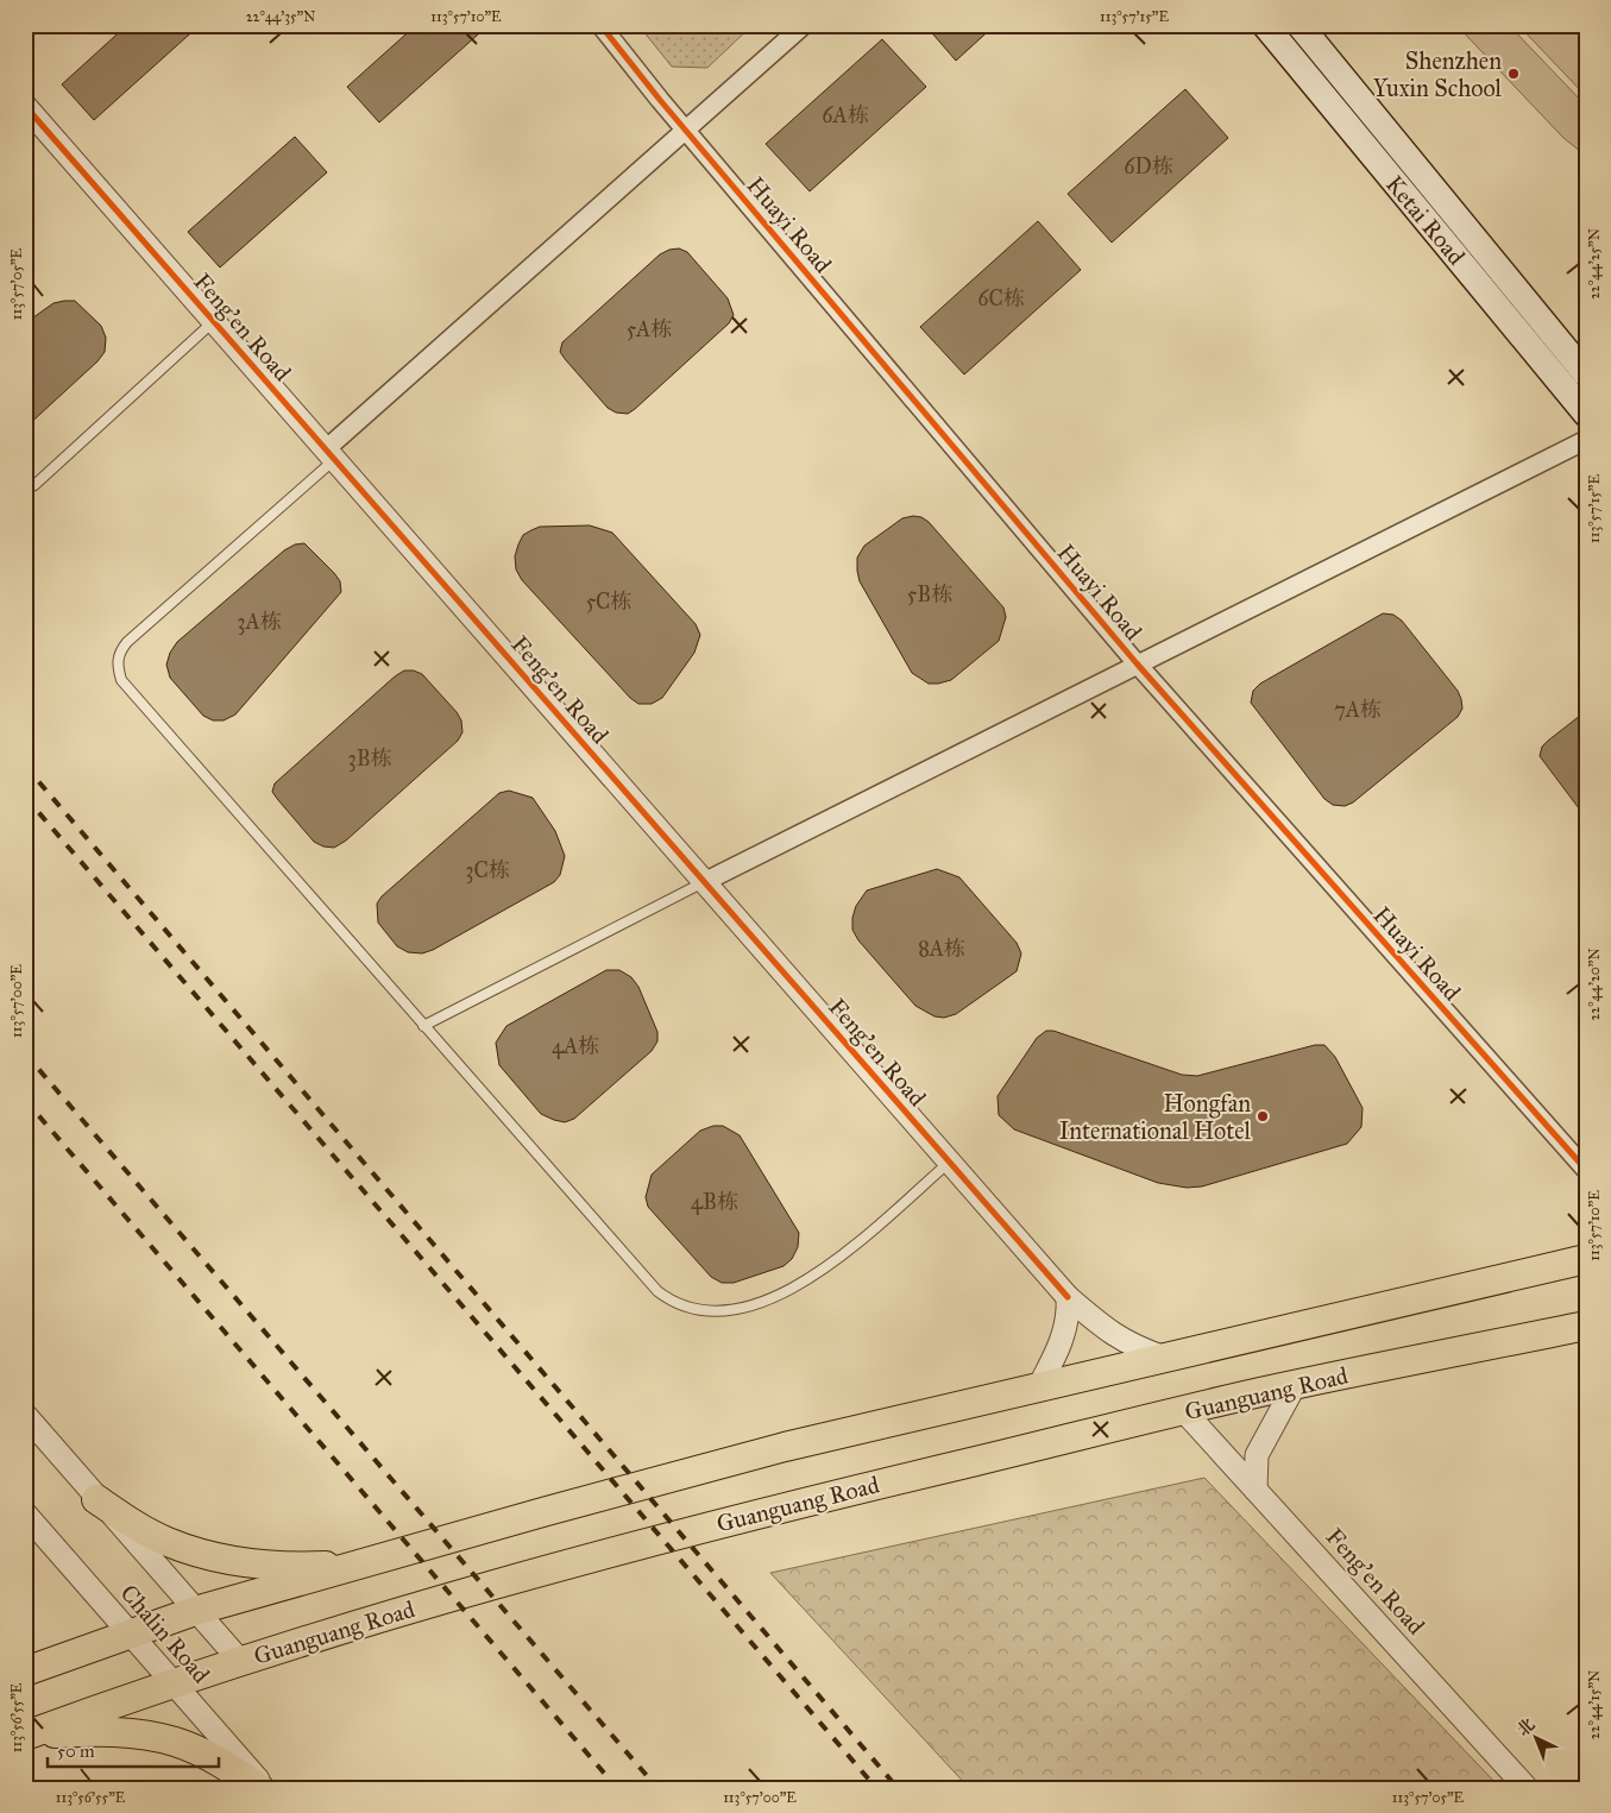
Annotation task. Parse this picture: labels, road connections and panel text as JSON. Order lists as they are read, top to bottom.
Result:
{
  "streets": {
    "main road": ["Ketai Road", "Guanguang Road"],
    "street": ["Huayi Road", "Feng'en Road", "Chalin Road"]
  },
  "crossings": [
    ["Feng'en Road", "Guanguang Road"],
    ["Guanguang Road", "Chalin Road"]
  ],
  "places": ["Shenzhen Yuxin School", "Hongfan International Hotel"],
  "house_numbers": [
    "6A栋",
    "6D栋",
    "6C栋",
    "5A栋",
    "5B栋",
    "5C栋",
    "3A栋",
    "7A栋",
    "3B栋",
    "3C栋",
    "8A栋",
    "4A栋",
    "4B栋"
  ],
  "scale_bar": "50 m",
  "north": "top left",
  "coordinates": [
    "22°44'35\"N",
    "113°57'10\"E",
    "113°57'15\"E",
    "22°44'25\"N",
    "113°57'05\"E",
    "22°44'20\"N",
    "113°57'00\"E",
    "22°44'15\"N",
    "113°56'55\"E"
  ]
}
